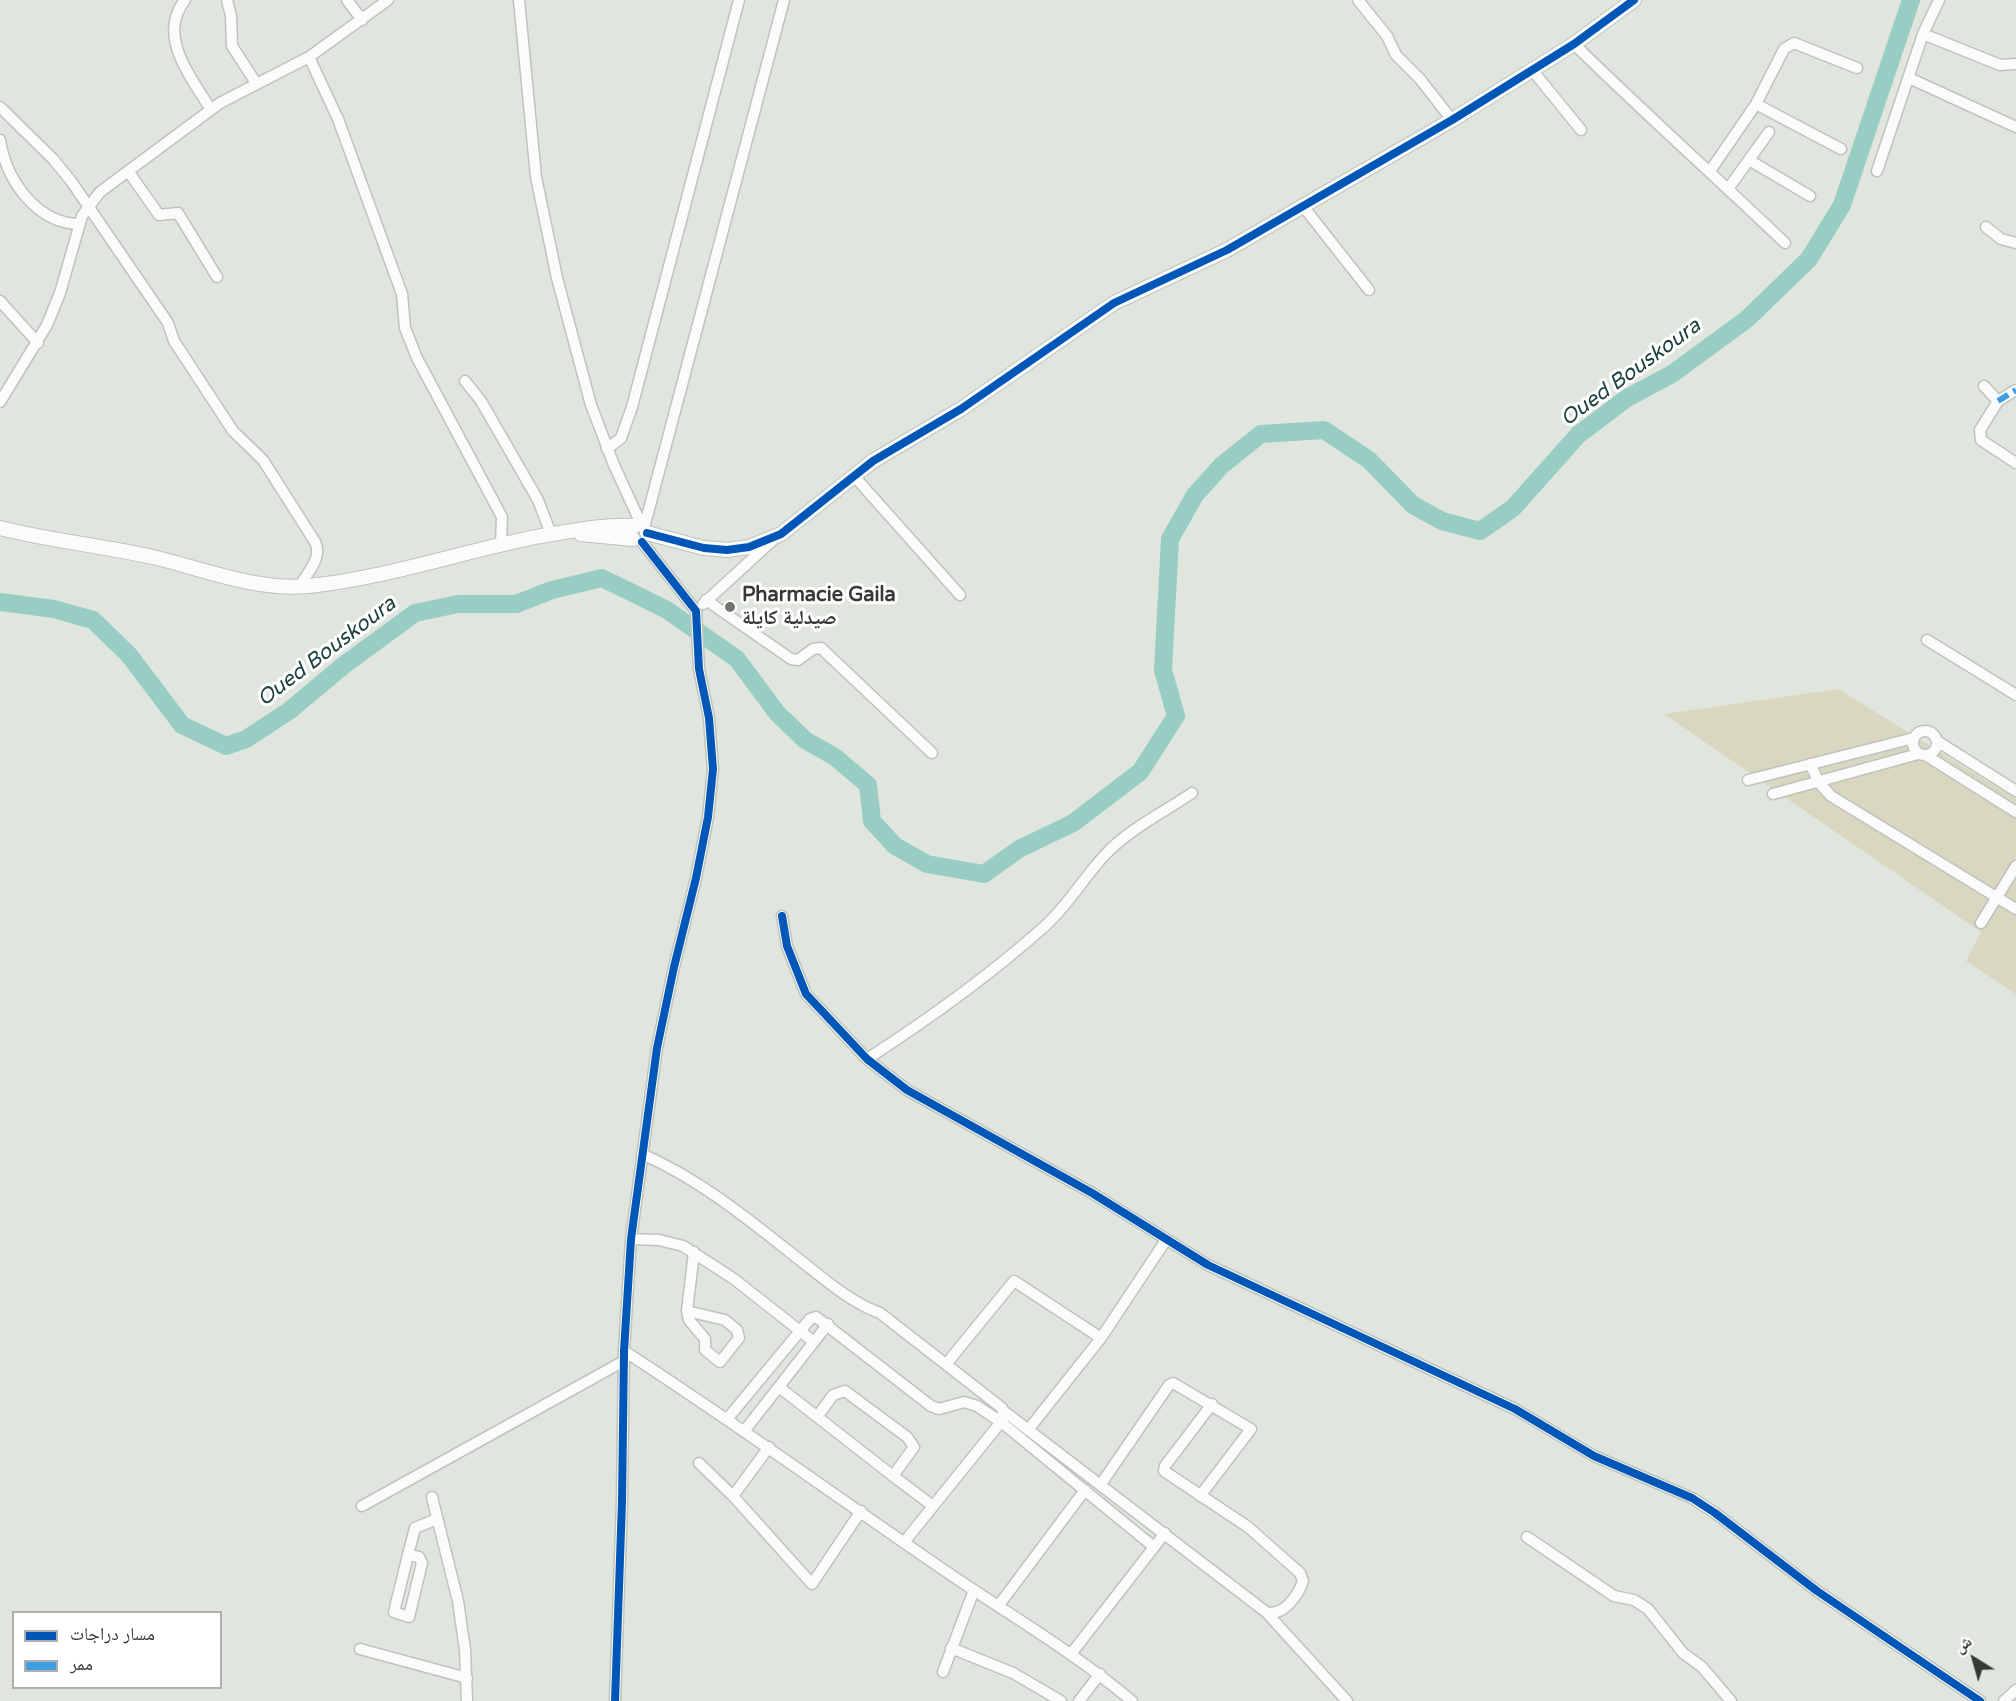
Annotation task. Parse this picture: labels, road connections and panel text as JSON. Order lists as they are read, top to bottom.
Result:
{
  "water": ["Oued Bouskoura"],
  "places": ["Pharmacie Gaila صيدلية كايلة"],
  "legend": ["مسار دراجات", "ممر"],
  "north": "top left"
}
